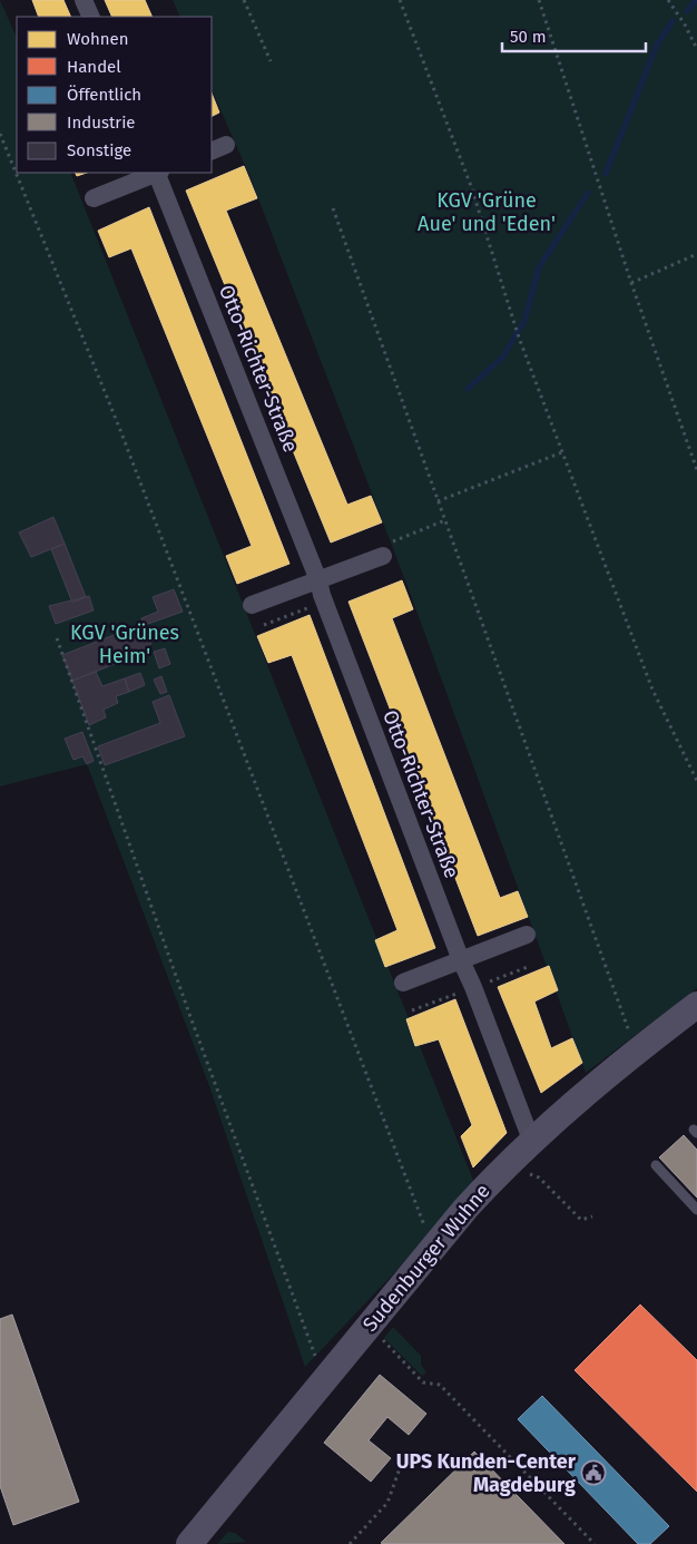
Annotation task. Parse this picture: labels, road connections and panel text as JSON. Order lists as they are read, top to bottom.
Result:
{
  "streets": {
    "main road": ["Sudenburger Wuhne"],
    "street": ["Otto-Richter-Straße"]
  },
  "crossings": [
    ["Otto-Richter-Straße", "Sudenburger Wuhne"]
  ],
  "parks": ["KGV 'Grüne Aue' und 'Eden'", "KGV 'Grünes Heim'"],
  "places": {
    "public building": ["UPS Kunden-Center Magdeburg"]
  },
  "legend": [
    "Wohnen",
    "Handel",
    "Öffentlich",
    "Industrie",
    "Sonstige"
  ],
  "scale_bar": "50 m"
}
